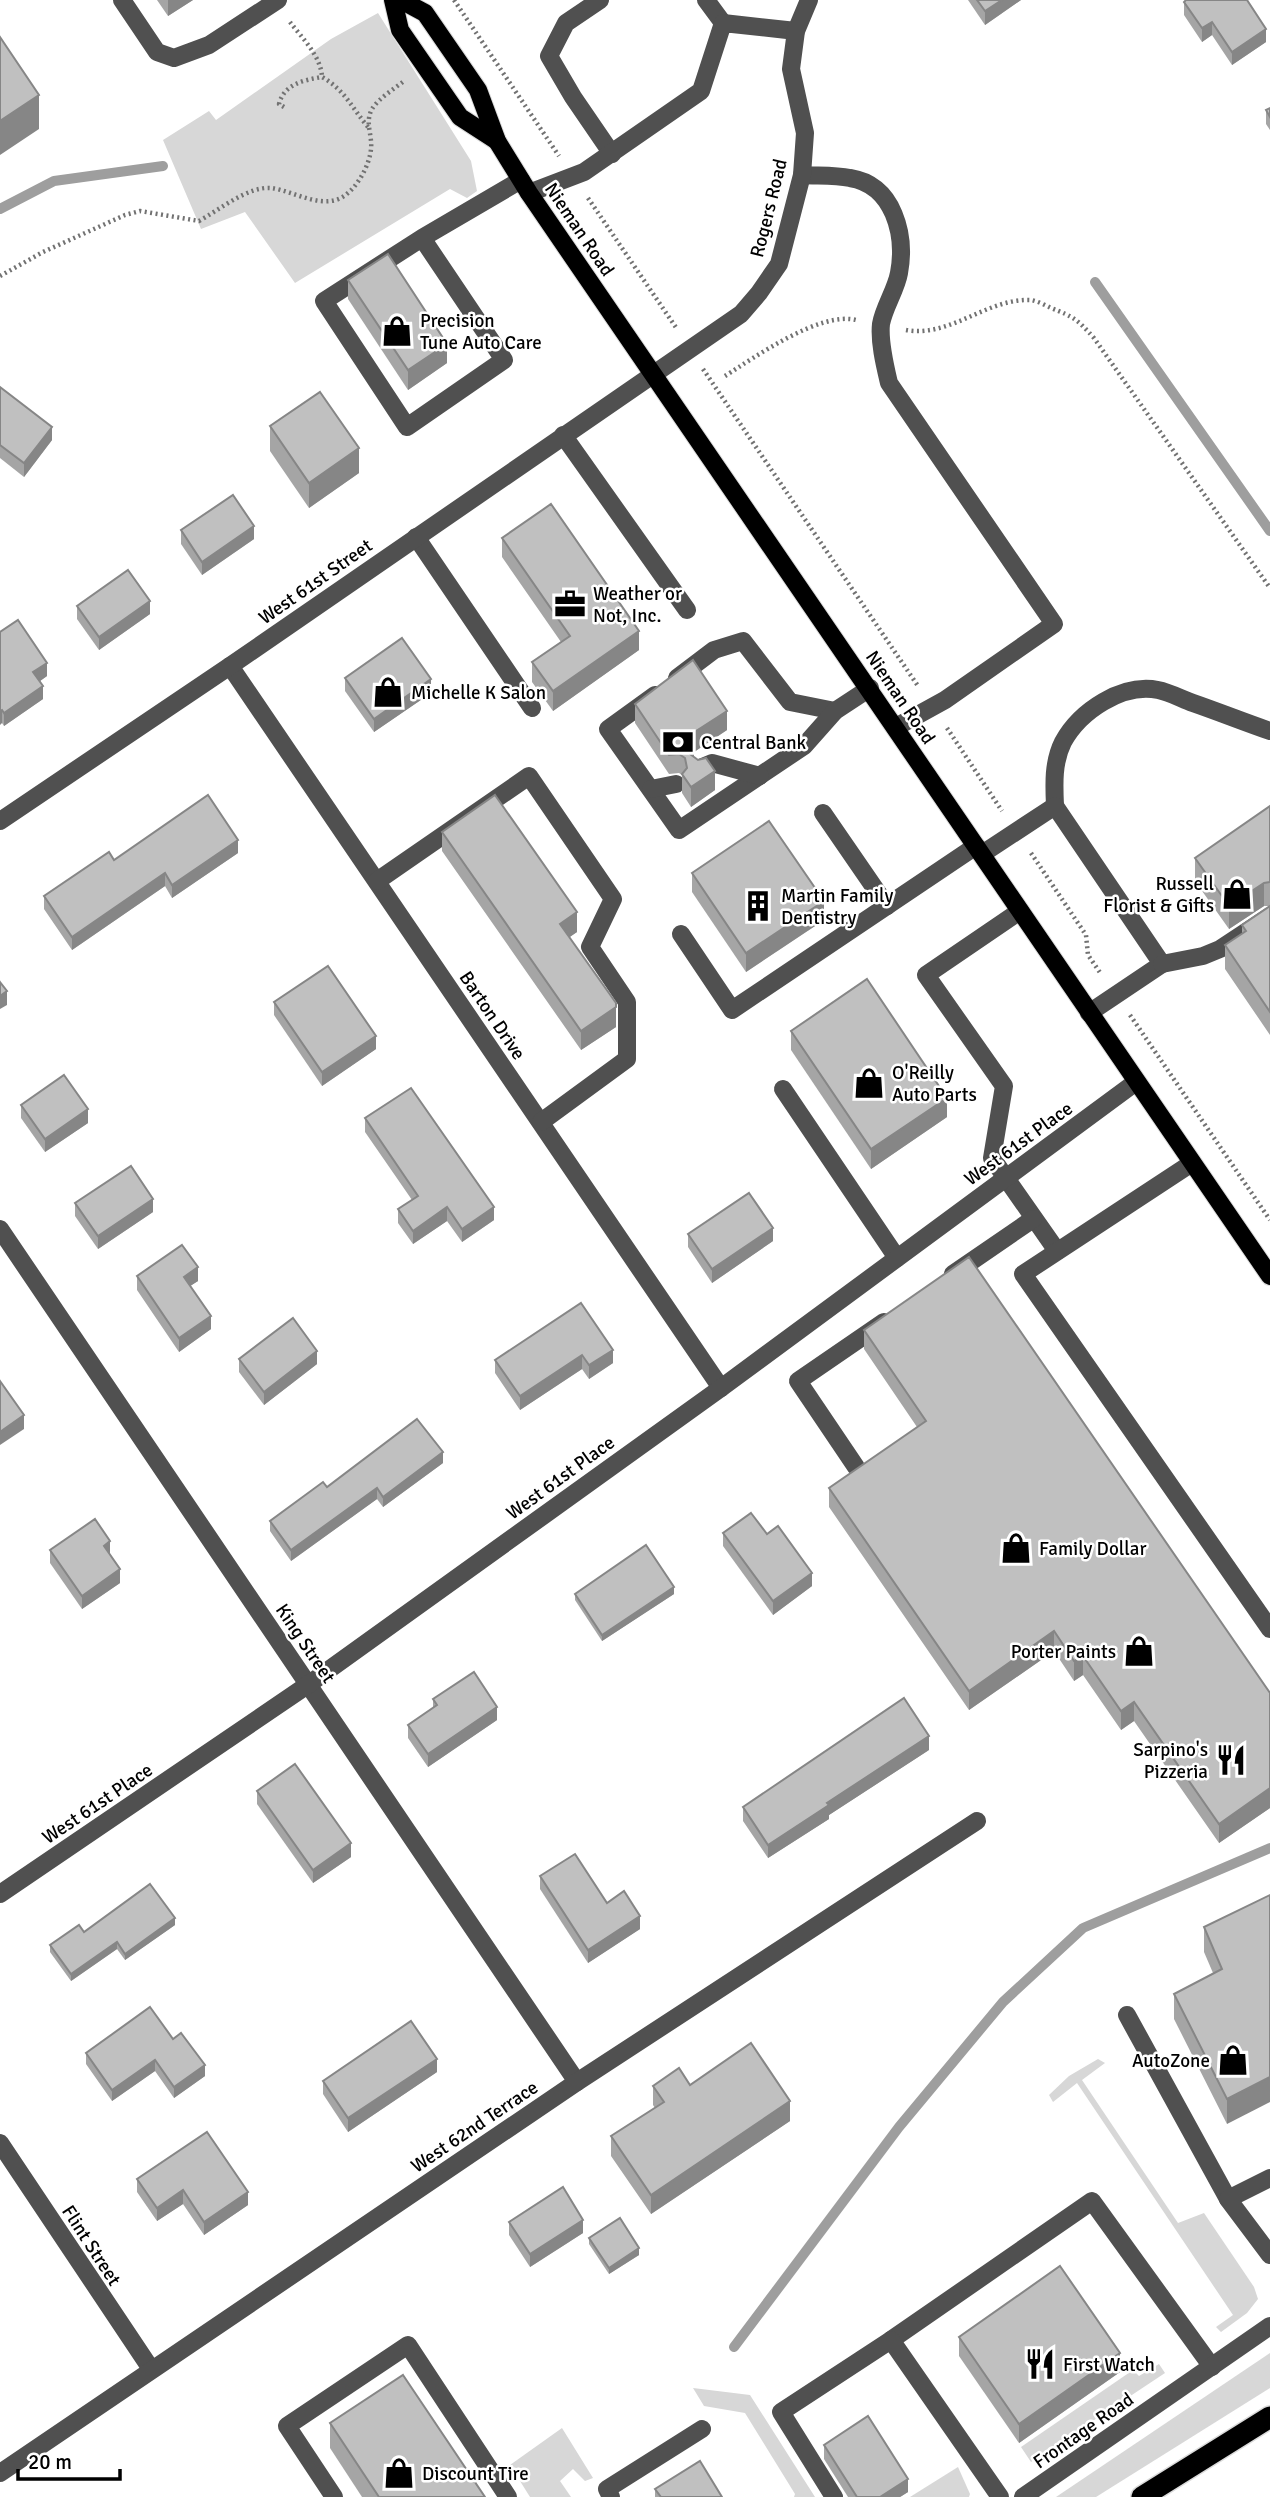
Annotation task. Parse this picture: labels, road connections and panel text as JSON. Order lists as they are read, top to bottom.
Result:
{
  "streets": {
    "main road": ["Nieman Road"],
    "street": [
      "Rogers Road",
      "West 61st Street",
      "Barton Drive",
      "West 61st Place",
      "King Street",
      "West 62nd Terrace",
      "Flint Street",
      "Frontage Road"
    ]
  },
  "crossings": [
    ["Rogers Road", "Nieman Road"],
    ["Rogers Road", "West 61st Street"],
    ["Nieman Road", "West 61st Street"],
    ["Nieman Road", "West 61st Place"],
    ["West 61st Street", "Barton Drive"],
    ["Barton Drive", "West 61st Place"],
    ["West 61st Place", "King Street"],
    ["King Street", "West 62nd Terrace"],
    ["West 62nd Terrace", "Flint Street"]
  ],
  "places": {
    "shop": [
      "Precision Tune Auto Care",
      "Michelle K Salon",
      "Russell Florist & Gifts",
      "O'Reilly Auto Parts",
      "Family Dollar",
      "Porter Paints",
      "AutoZone",
      "Discount Tire"
    ],
    "office": ["Weather or Not, Inc."],
    "bank": ["Central Bank"],
    "building": ["Martin Family Dentistry"],
    "restaurant": ["Sarpino's Pizzeria", "First Watch"]
  },
  "scale_bar": "20 m"
}
